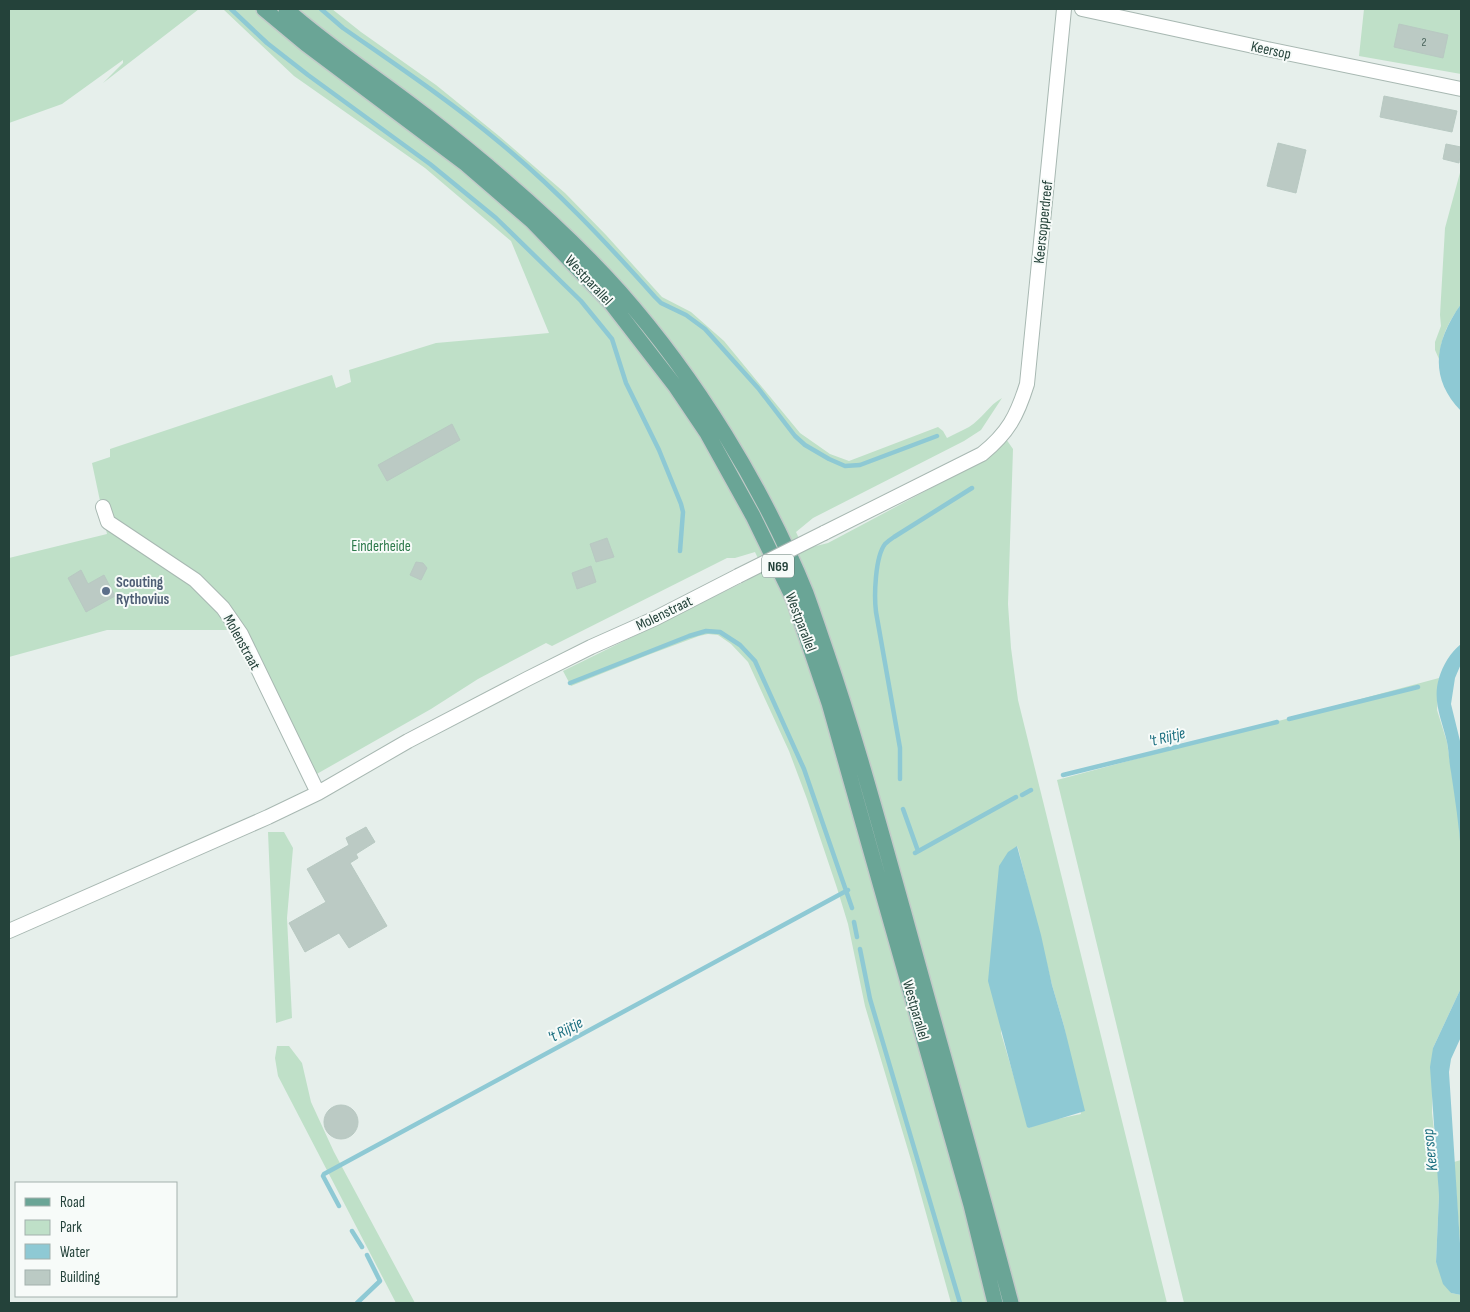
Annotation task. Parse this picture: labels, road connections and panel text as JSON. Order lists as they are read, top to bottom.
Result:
{
  "streets": {
    "main road": ["Westparallel", "N69"],
    "street": ["Keersop", "Keersopperdreef", "Molenstraat"]
  },
  "crossings": [
    ["Keersopperdreef", "Molenstraat"]
  ],
  "water": ["'t Rijtje", "Keersop"],
  "parks": ["Einderheide"],
  "places": ["Scouting Rythovius"],
  "house_numbers": ["2"],
  "legend": [
    "Road",
    "Park",
    "Water",
    "Building"
  ]
}
